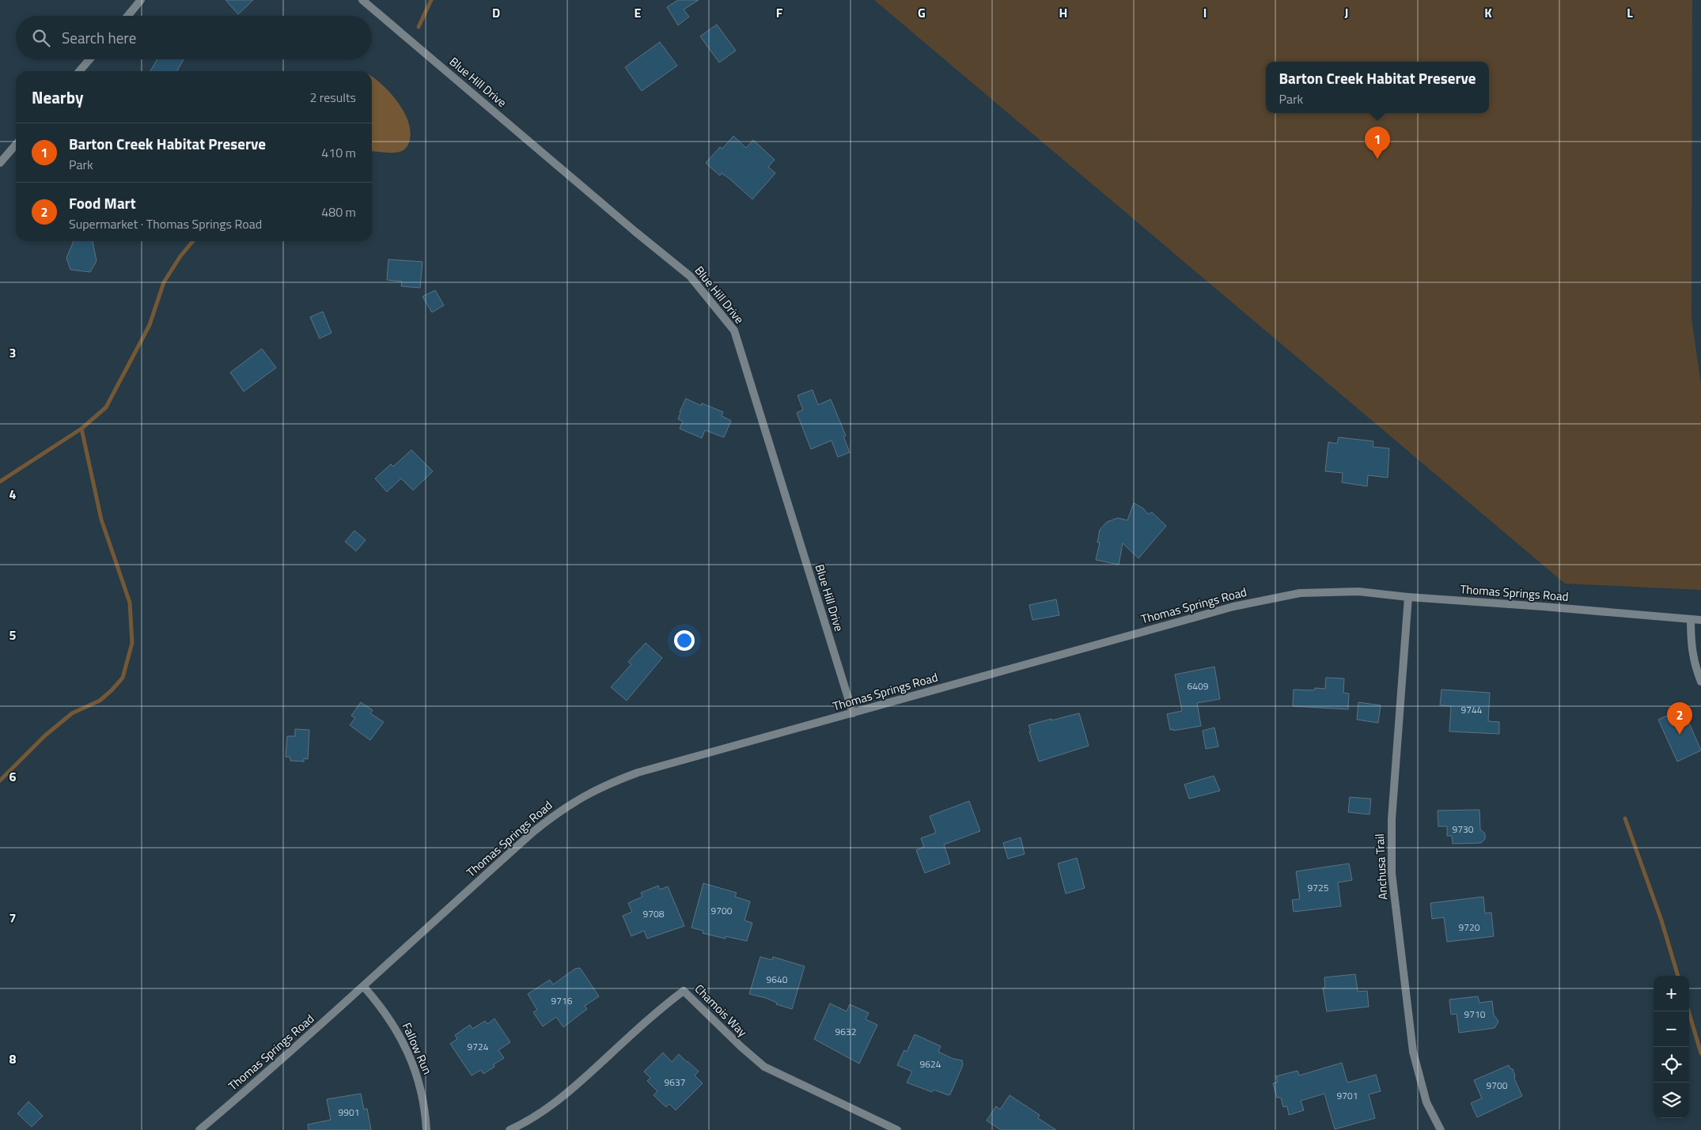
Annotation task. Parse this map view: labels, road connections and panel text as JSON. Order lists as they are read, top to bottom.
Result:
{
  "streets": {
    "street": [
      "Blue Hill Drive",
      "Thomas Springs Road",
      "Anchusa Trail",
      "Chamois Way",
      "Fallow Run"
    ]
  },
  "crossings": [
    ["Blue Hill Drive", "Thomas Springs Road"],
    ["Thomas Springs Road", "Anchusa Trail"],
    ["Thomas Springs Road", "Fallow Run"]
  ],
  "house_numbers": [
    "6409",
    "9744",
    "9730",
    "9725",
    "9700",
    "9708",
    "9720",
    "9640",
    "9716",
    "9710",
    "9632",
    "9724",
    "9624",
    "9637",
    "9700",
    "9701",
    "9901"
  ],
  "page": {
    "search": "Search here",
    "popup": ["Barton Creek Habitat Preserve", "Park"],
    "heading": ["Nearby", "2 results"],
    "list": [
      {
        "mark": "1",
        "name": "Barton Creek Habitat Preserve",
        "note": "Park",
        "value": "410 m"
      },
      {
        "mark": "2",
        "name": "Food Mart",
        "note": "Supermarket · Thomas Springs Road",
        "value": "480 m"
      }
    ],
    "pins": ["1", "2"],
    "map_buttons": ["+", "−"]
  },
  "grid": {
    "columns": [
      "D",
      "E",
      "F",
      "G",
      "H",
      "I",
      "J",
      "K",
      "L"
    ],
    "rows": [
      "3",
      "4",
      "5",
      "6",
      "7",
      "8"
    ]
  }
}
